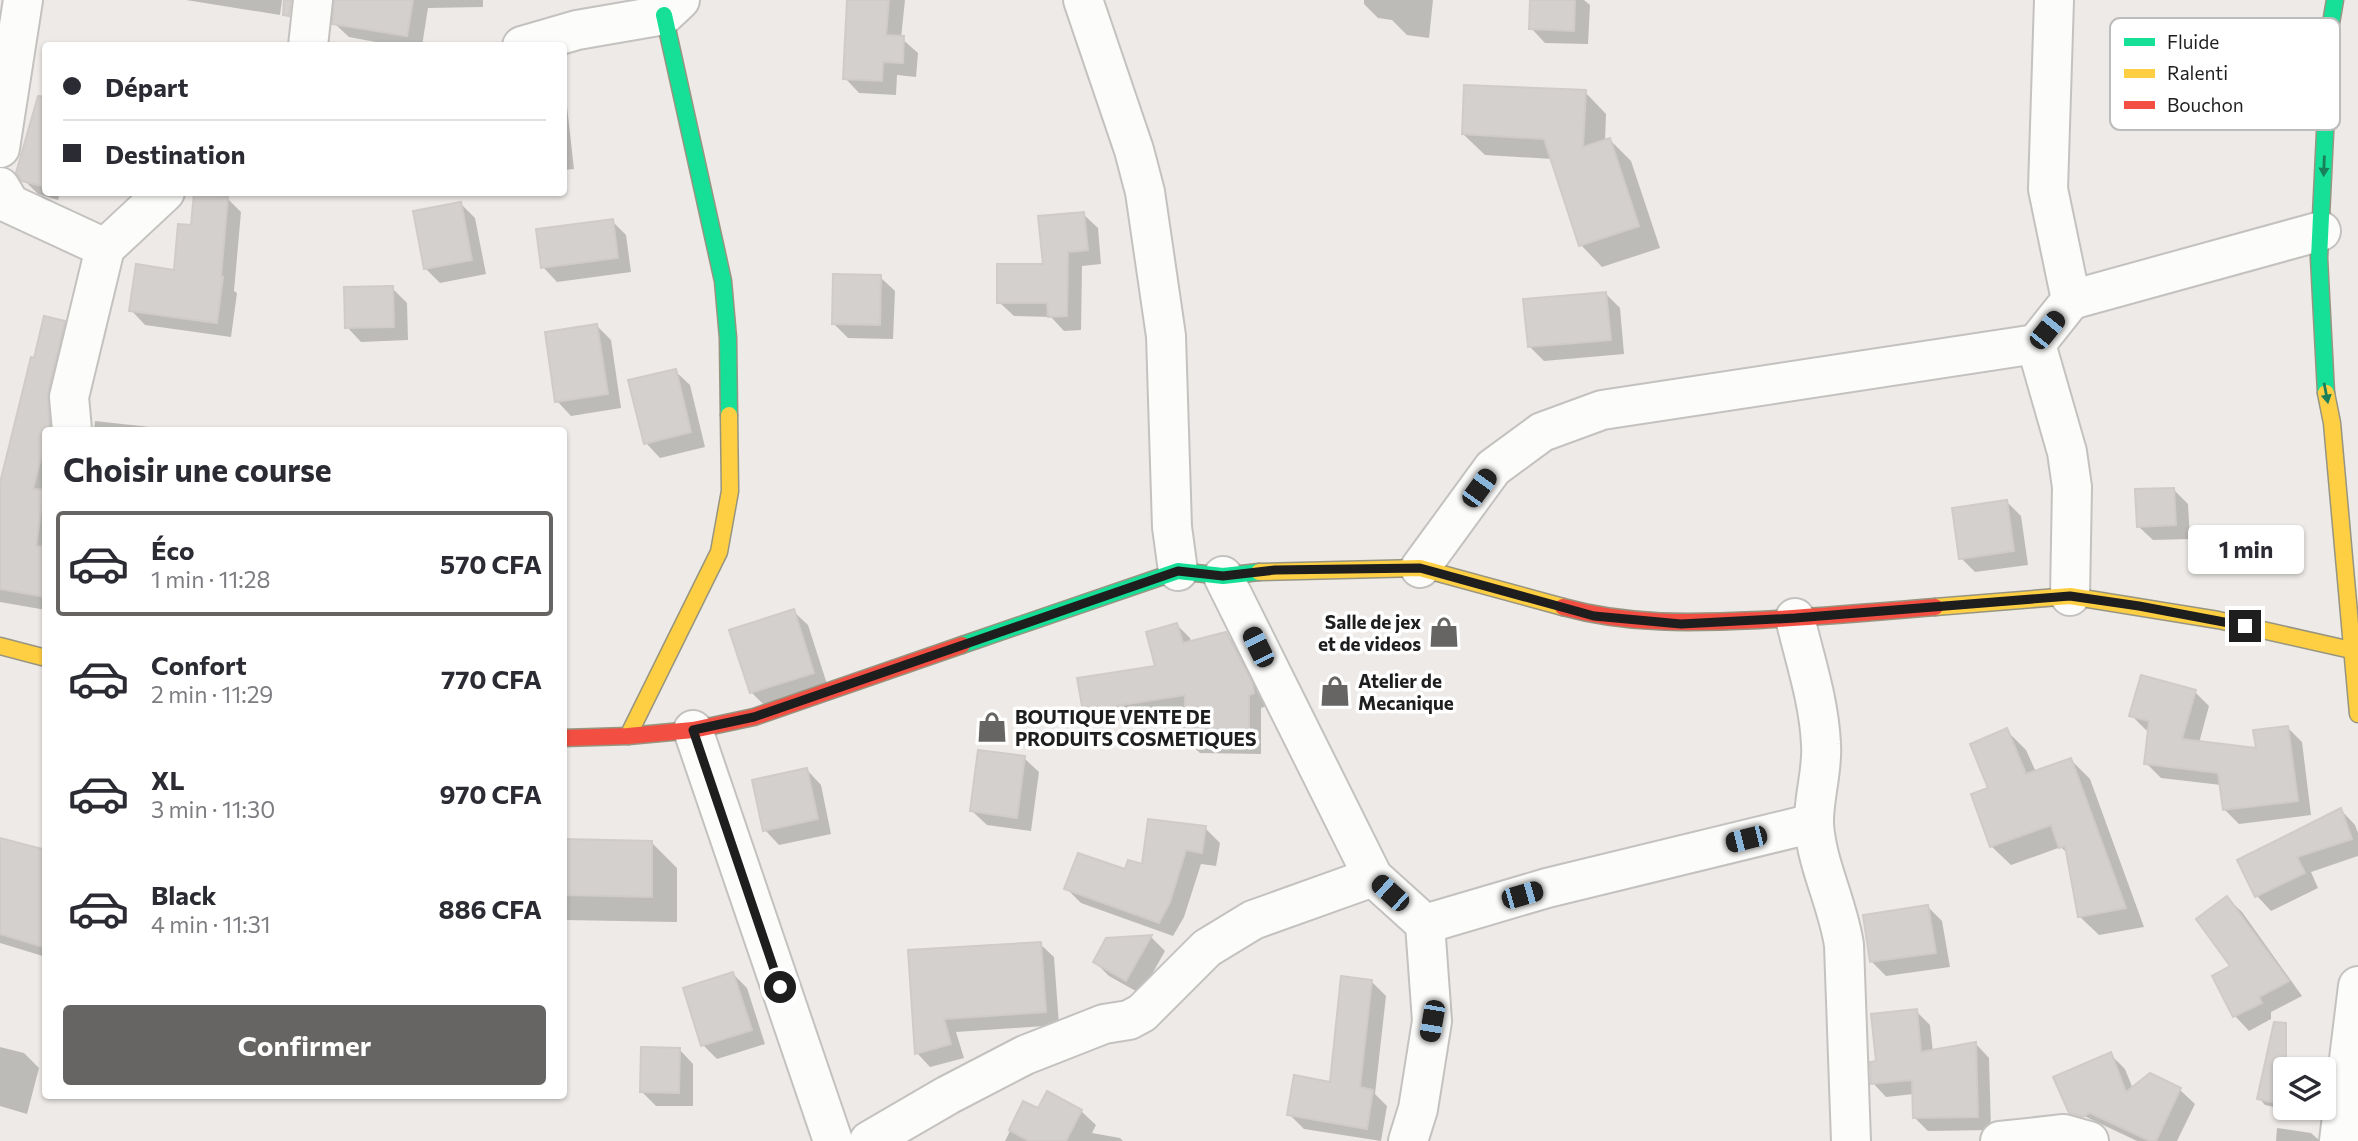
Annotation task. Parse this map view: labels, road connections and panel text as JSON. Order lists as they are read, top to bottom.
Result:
{
  "places": {
    "shop": ["Salle de jex et de videos", "Atelier de Mecanique", "BOUTIQUE VENTE DE PRODUITS COSMETIQUES"]
  },
  "legend": ["Fluide", "Ralenti", "Bouchon"],
  "page": {
    "banner": ["Départ", "Destination"],
    "heading": "Choisir une course",
    "list": [
      {
        "name": "Éco",
        "note": "1 min · 11:28",
        "value": "570 CFA"
      },
      {
        "name": "Confort",
        "note": "2 min · 11:29",
        "value": "770 CFA"
      },
      {
        "name": "XL",
        "note": "3 min · 11:30",
        "value": "970 CFA"
      },
      {
        "name": "Black",
        "note": "4 min · 11:31",
        "value": "886 CFA"
      }
    ],
    "bubble": "1 min",
    "buttons": "Confirmer"
  }
}
